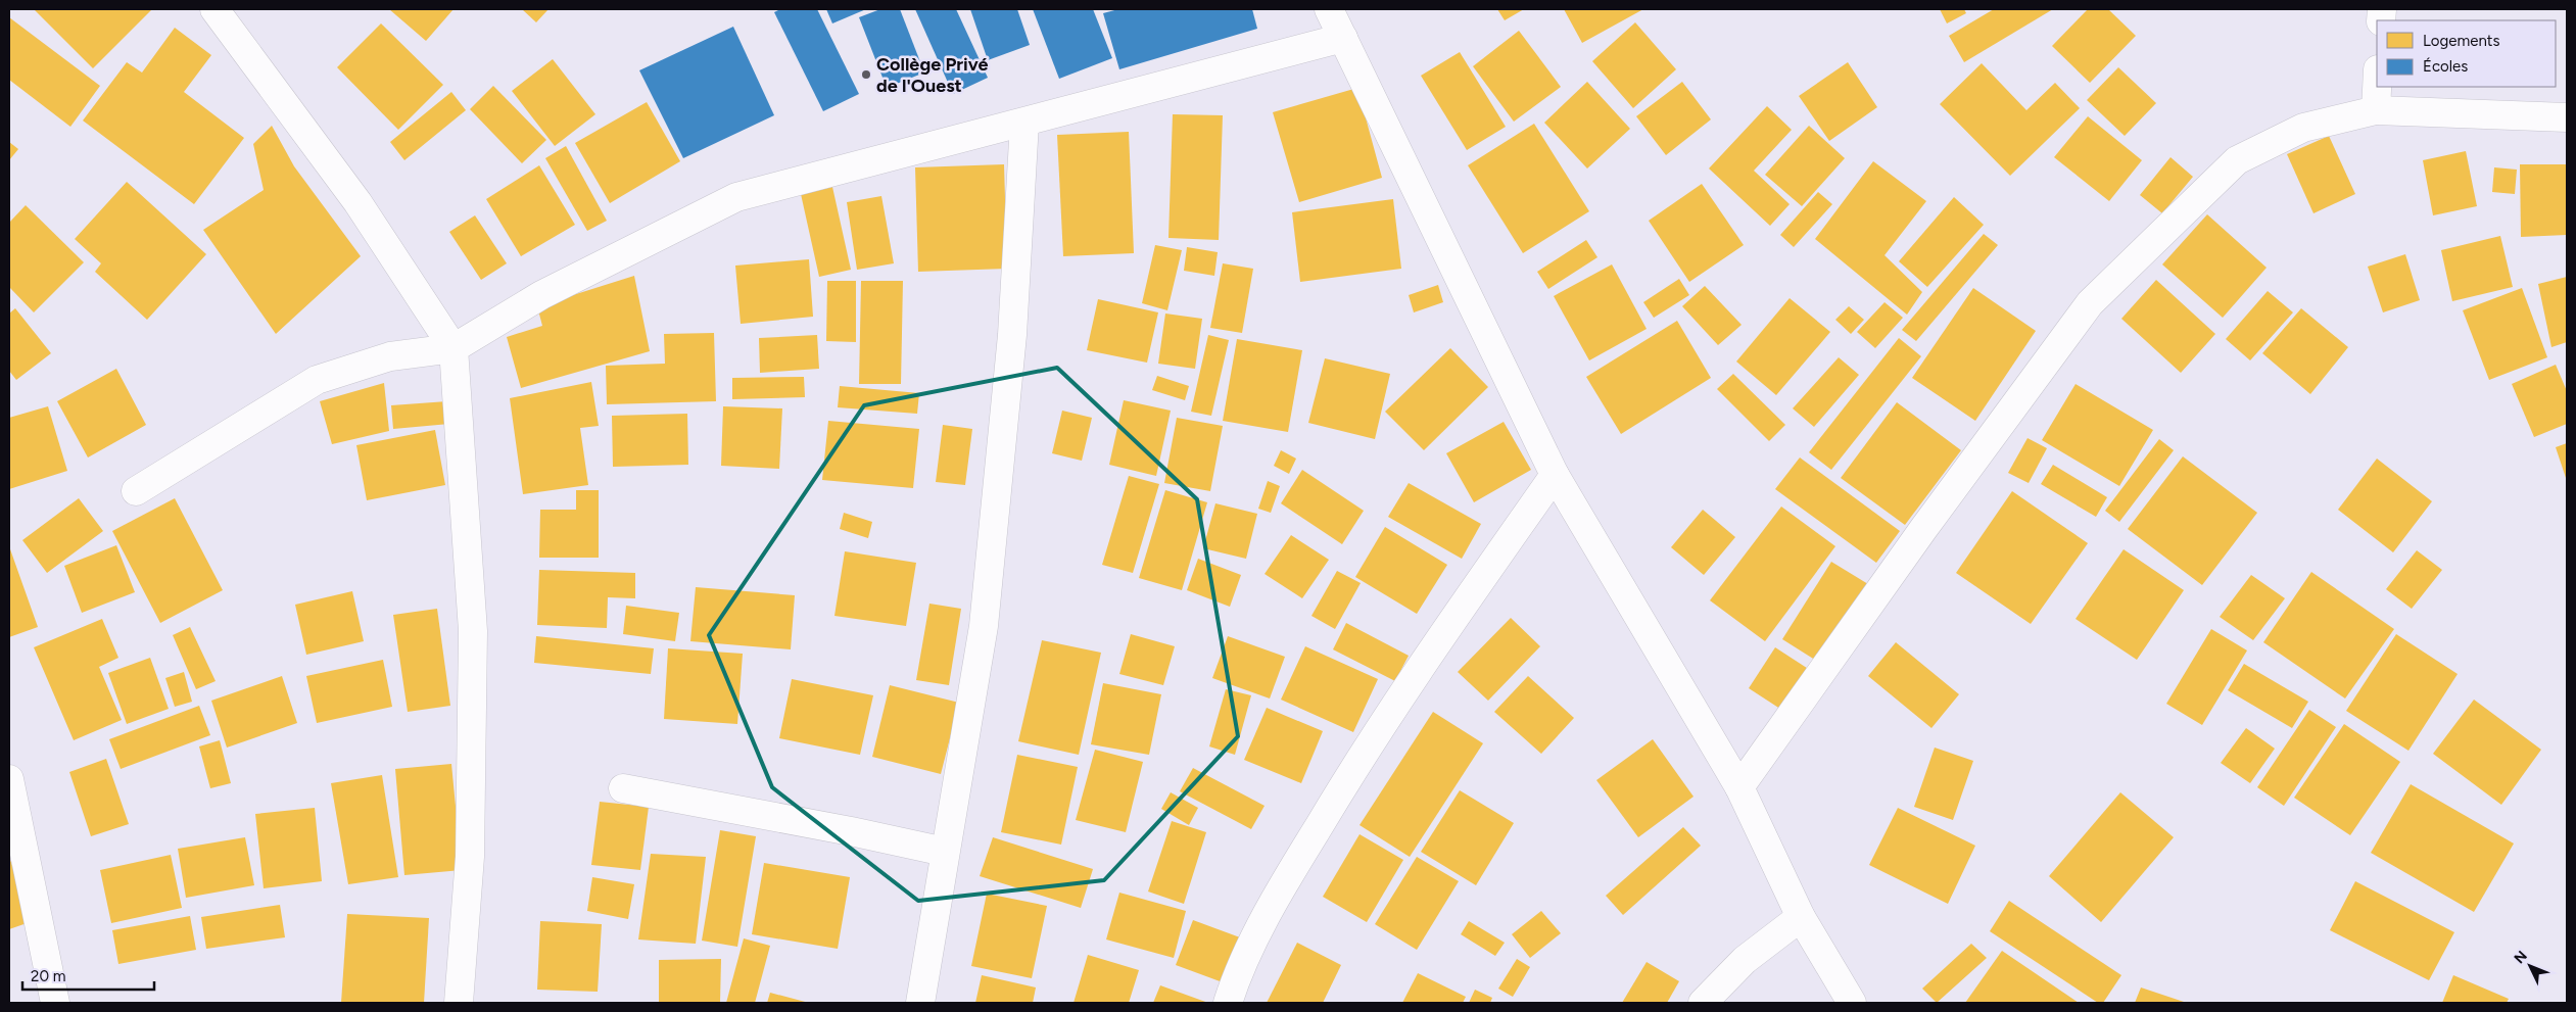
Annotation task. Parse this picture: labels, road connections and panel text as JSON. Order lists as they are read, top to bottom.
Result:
{
  "places": ["Collège Privé de l'Ouest"],
  "legend": ["Logements", "Écoles"],
  "scale_bar": "20 m",
  "north": "top left"
}
